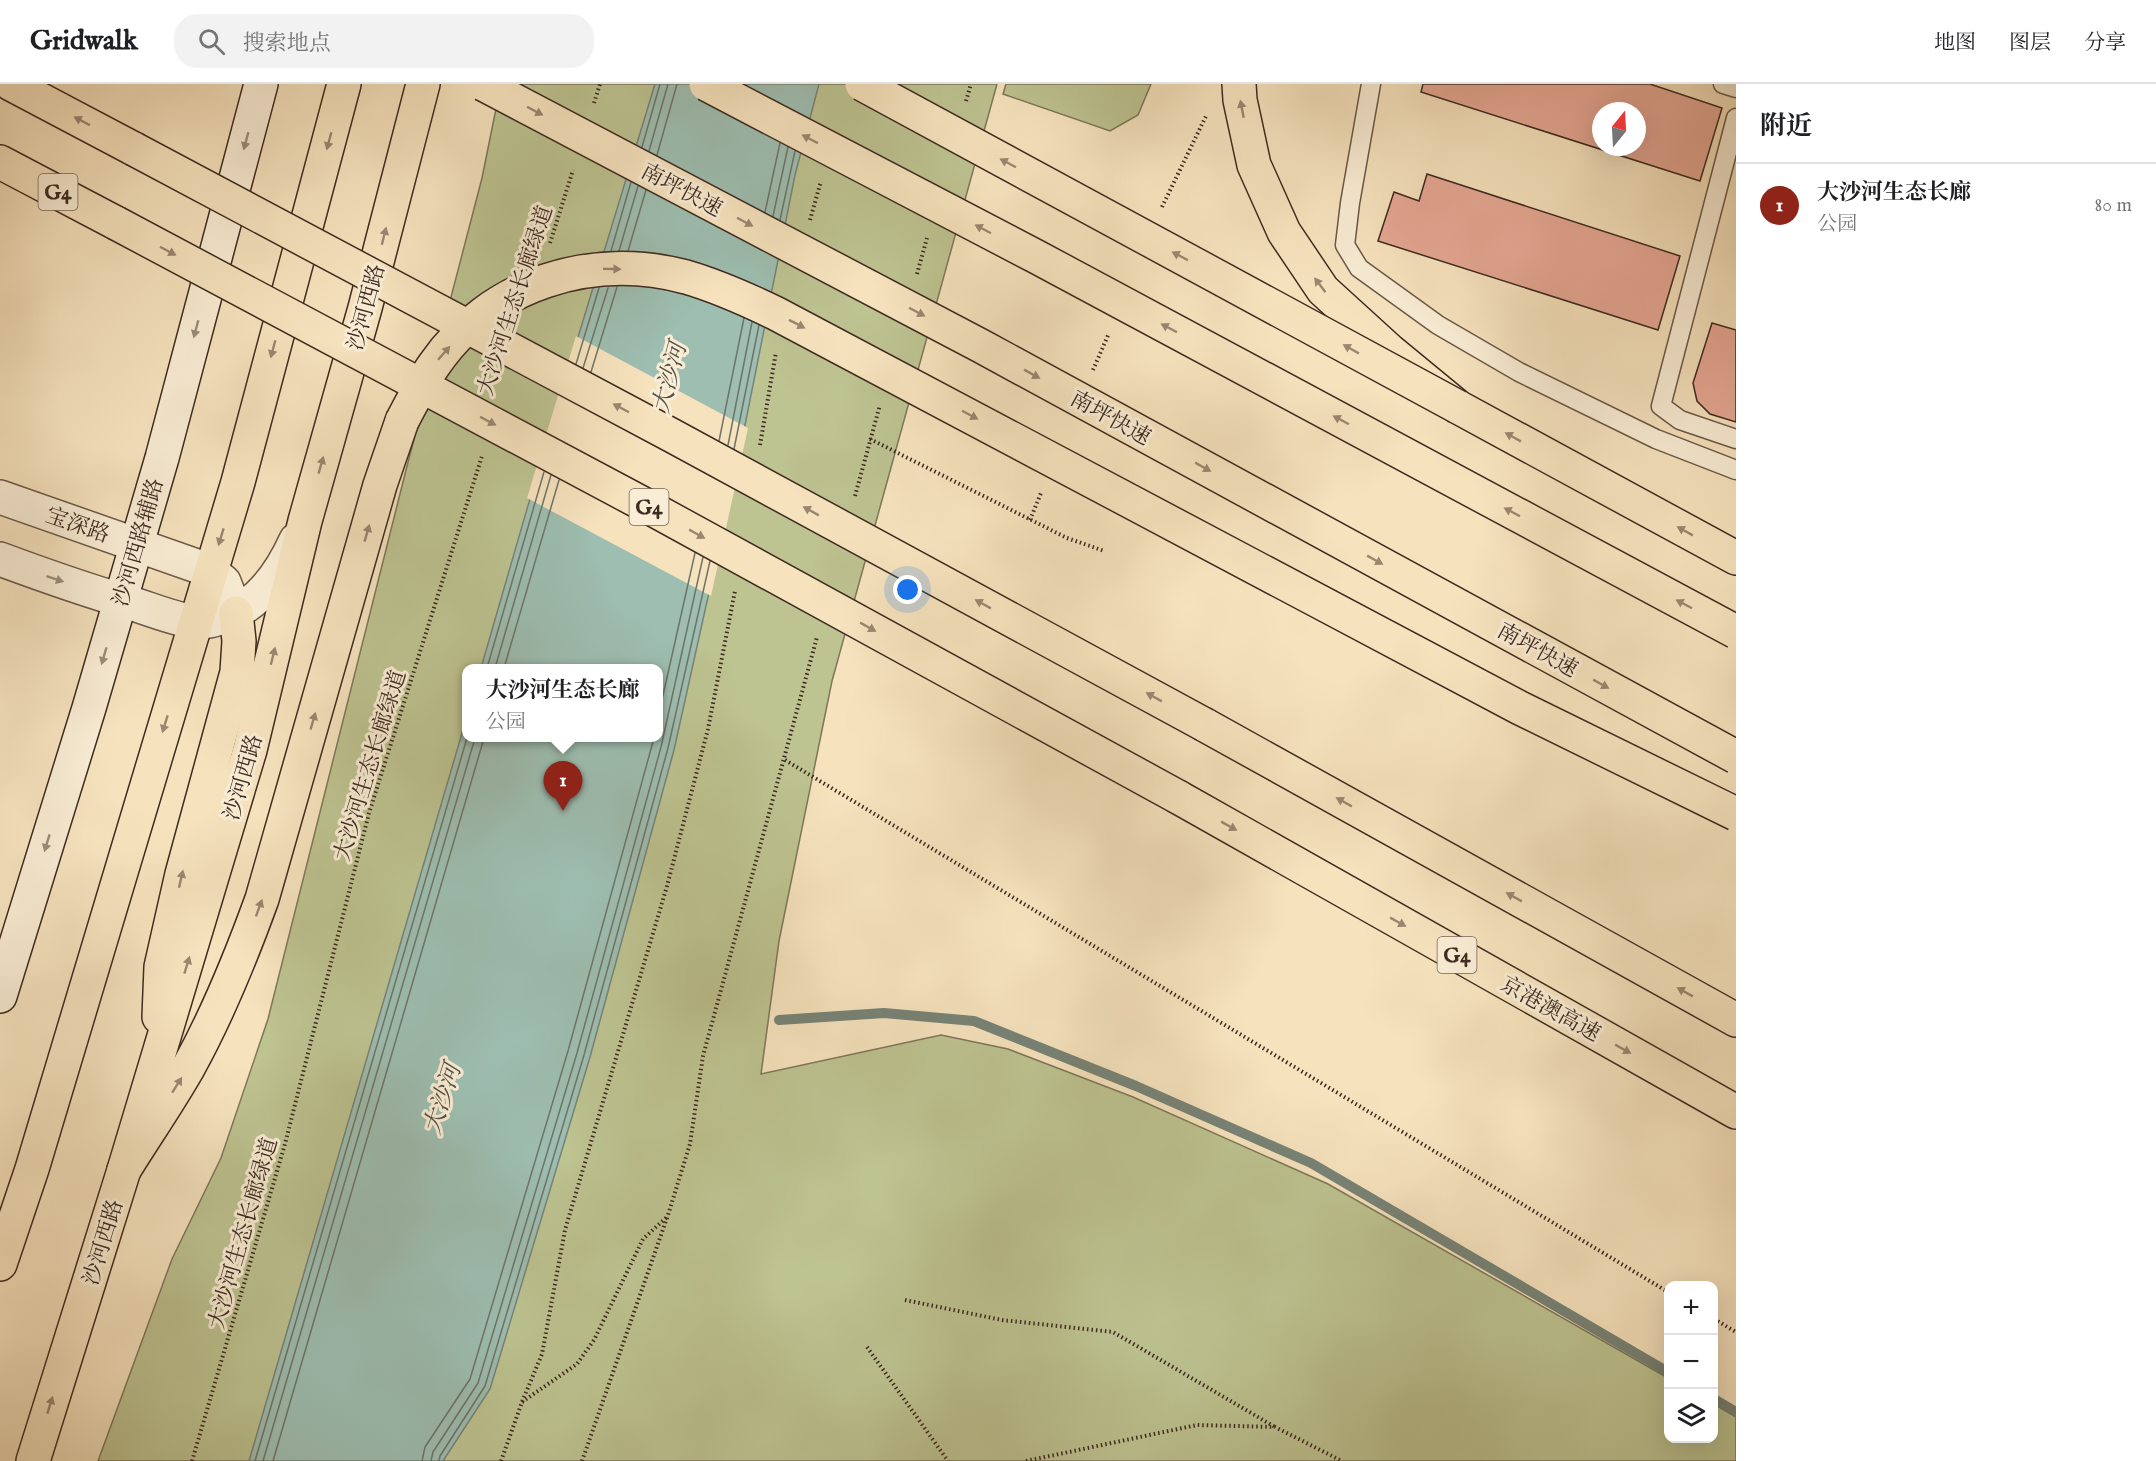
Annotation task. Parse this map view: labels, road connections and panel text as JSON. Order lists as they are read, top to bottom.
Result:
{
  "streets": {
    "main road": [
      "南坪快速",
      "G4",
      "沙河西路",
      "宝深路",
      "沙河西路辅路",
      "京港澳高速"
    ],
    "path": ["大沙河生态长廊绿道"]
  },
  "crossings": [
    ["宝深路", "沙河西路辅路"]
  ],
  "water": ["大沙河"],
  "north": "top",
  "page": {
    "header": "Gridwalk",
    "search": "搜索地点",
    "nav": ["地图", "图层", "分享"],
    "heading": "附近",
    "list": [
      {
        "mark": "1",
        "name": "大沙河生态长廊",
        "note": "公园",
        "value": "80 m"
      }
    ],
    "popup": ["大沙河生态长廊", "公园"],
    "pins": "1",
    "map_buttons": ["+", "−"]
  }
}
